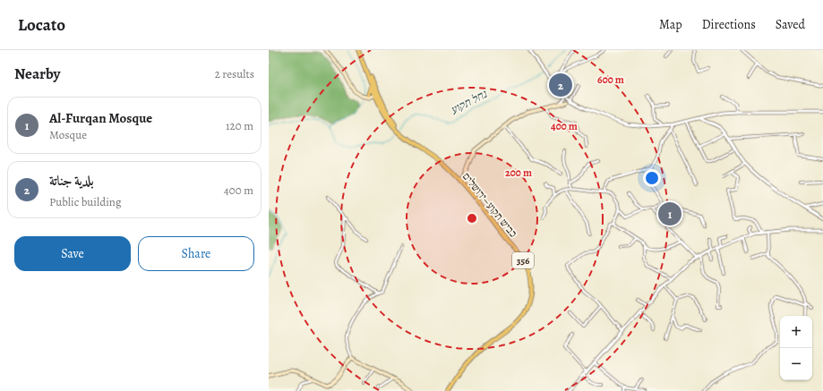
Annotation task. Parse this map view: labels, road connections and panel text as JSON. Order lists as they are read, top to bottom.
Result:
{
  "streets": {
    "main road": ["כביש תקוע–ירושלים", "356"]
  },
  "water": ["נחל תקוע"],
  "page": {
    "header": "Locato",
    "nav": ["Map", "Directions", "Saved"],
    "heading": ["Nearby", "2 results"],
    "pins": ["2", "1"],
    "list": [
      {
        "mark": "1",
        "name": "Al-Furqan Mosque",
        "note": "Mosque",
        "value": "120 m"
      },
      {
        "mark": "2",
        "name": "بلدية جناتة",
        "note": "Public building",
        "value": "400 m"
      }
    ],
    "buttons": ["Save", "Share"],
    "map_buttons": ["+", "−"]
  },
  "rings": ["600 m", "400 m", "200 m"]
}
